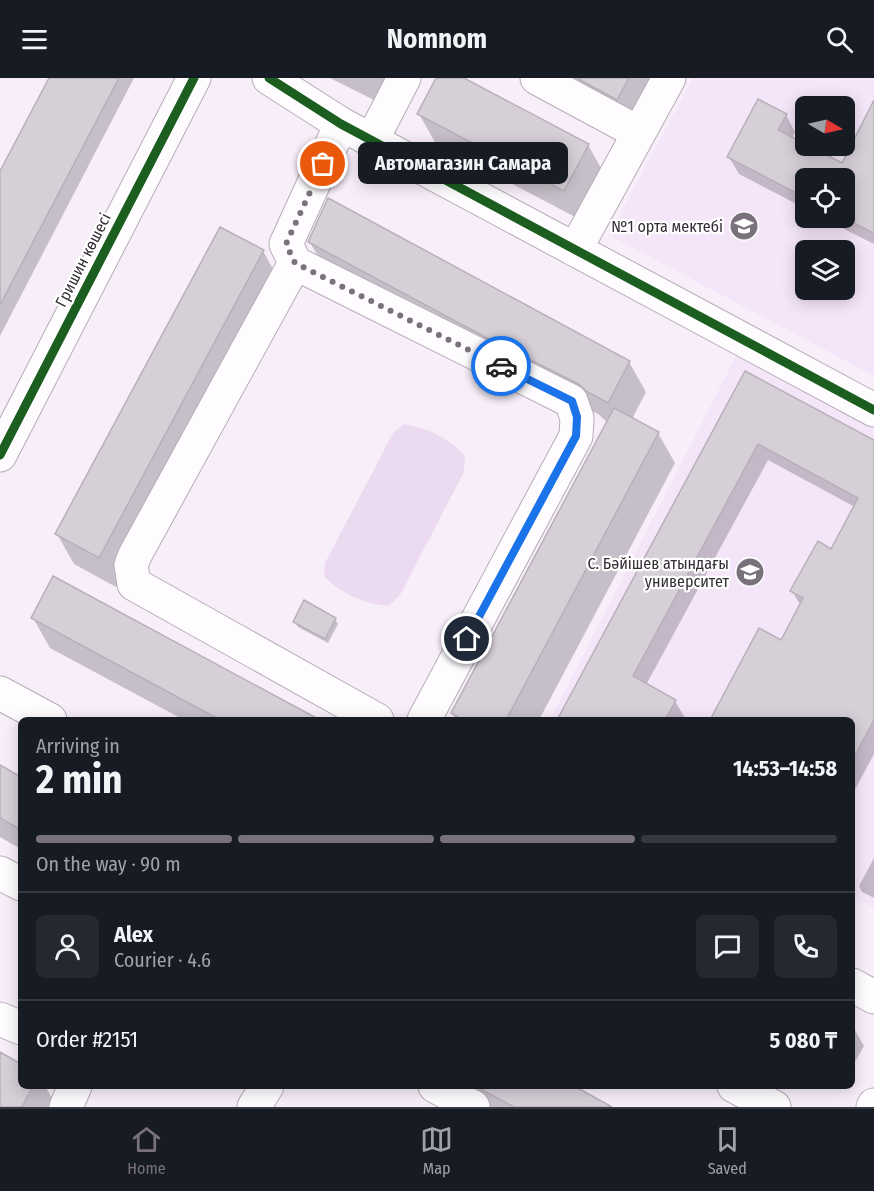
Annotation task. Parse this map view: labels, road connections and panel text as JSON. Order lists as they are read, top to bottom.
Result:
{
  "streets": {
    "street": ["Гришин көшесі"]
  },
  "places": {
    "other": ["Автомагазин Самара"],
    "school or university": ["№1 орта мектебі", "С. Бәйішев атындағы университет"]
  },
  "north": "right",
  "page": {
    "header": "Nomnom",
    "bubble": "Автомагазин Самара",
    "heading": ["2 min", "Arriving in", "14:53–14:58"],
    "panel": [
      "Alex",
      "Courier · 4.6",
      "Order #2151",
      "5 080 ₸"
    ],
    "bar": "On the way · 90 m",
    "tabs": ["Home", "Map", "Saved"]
  }
}
